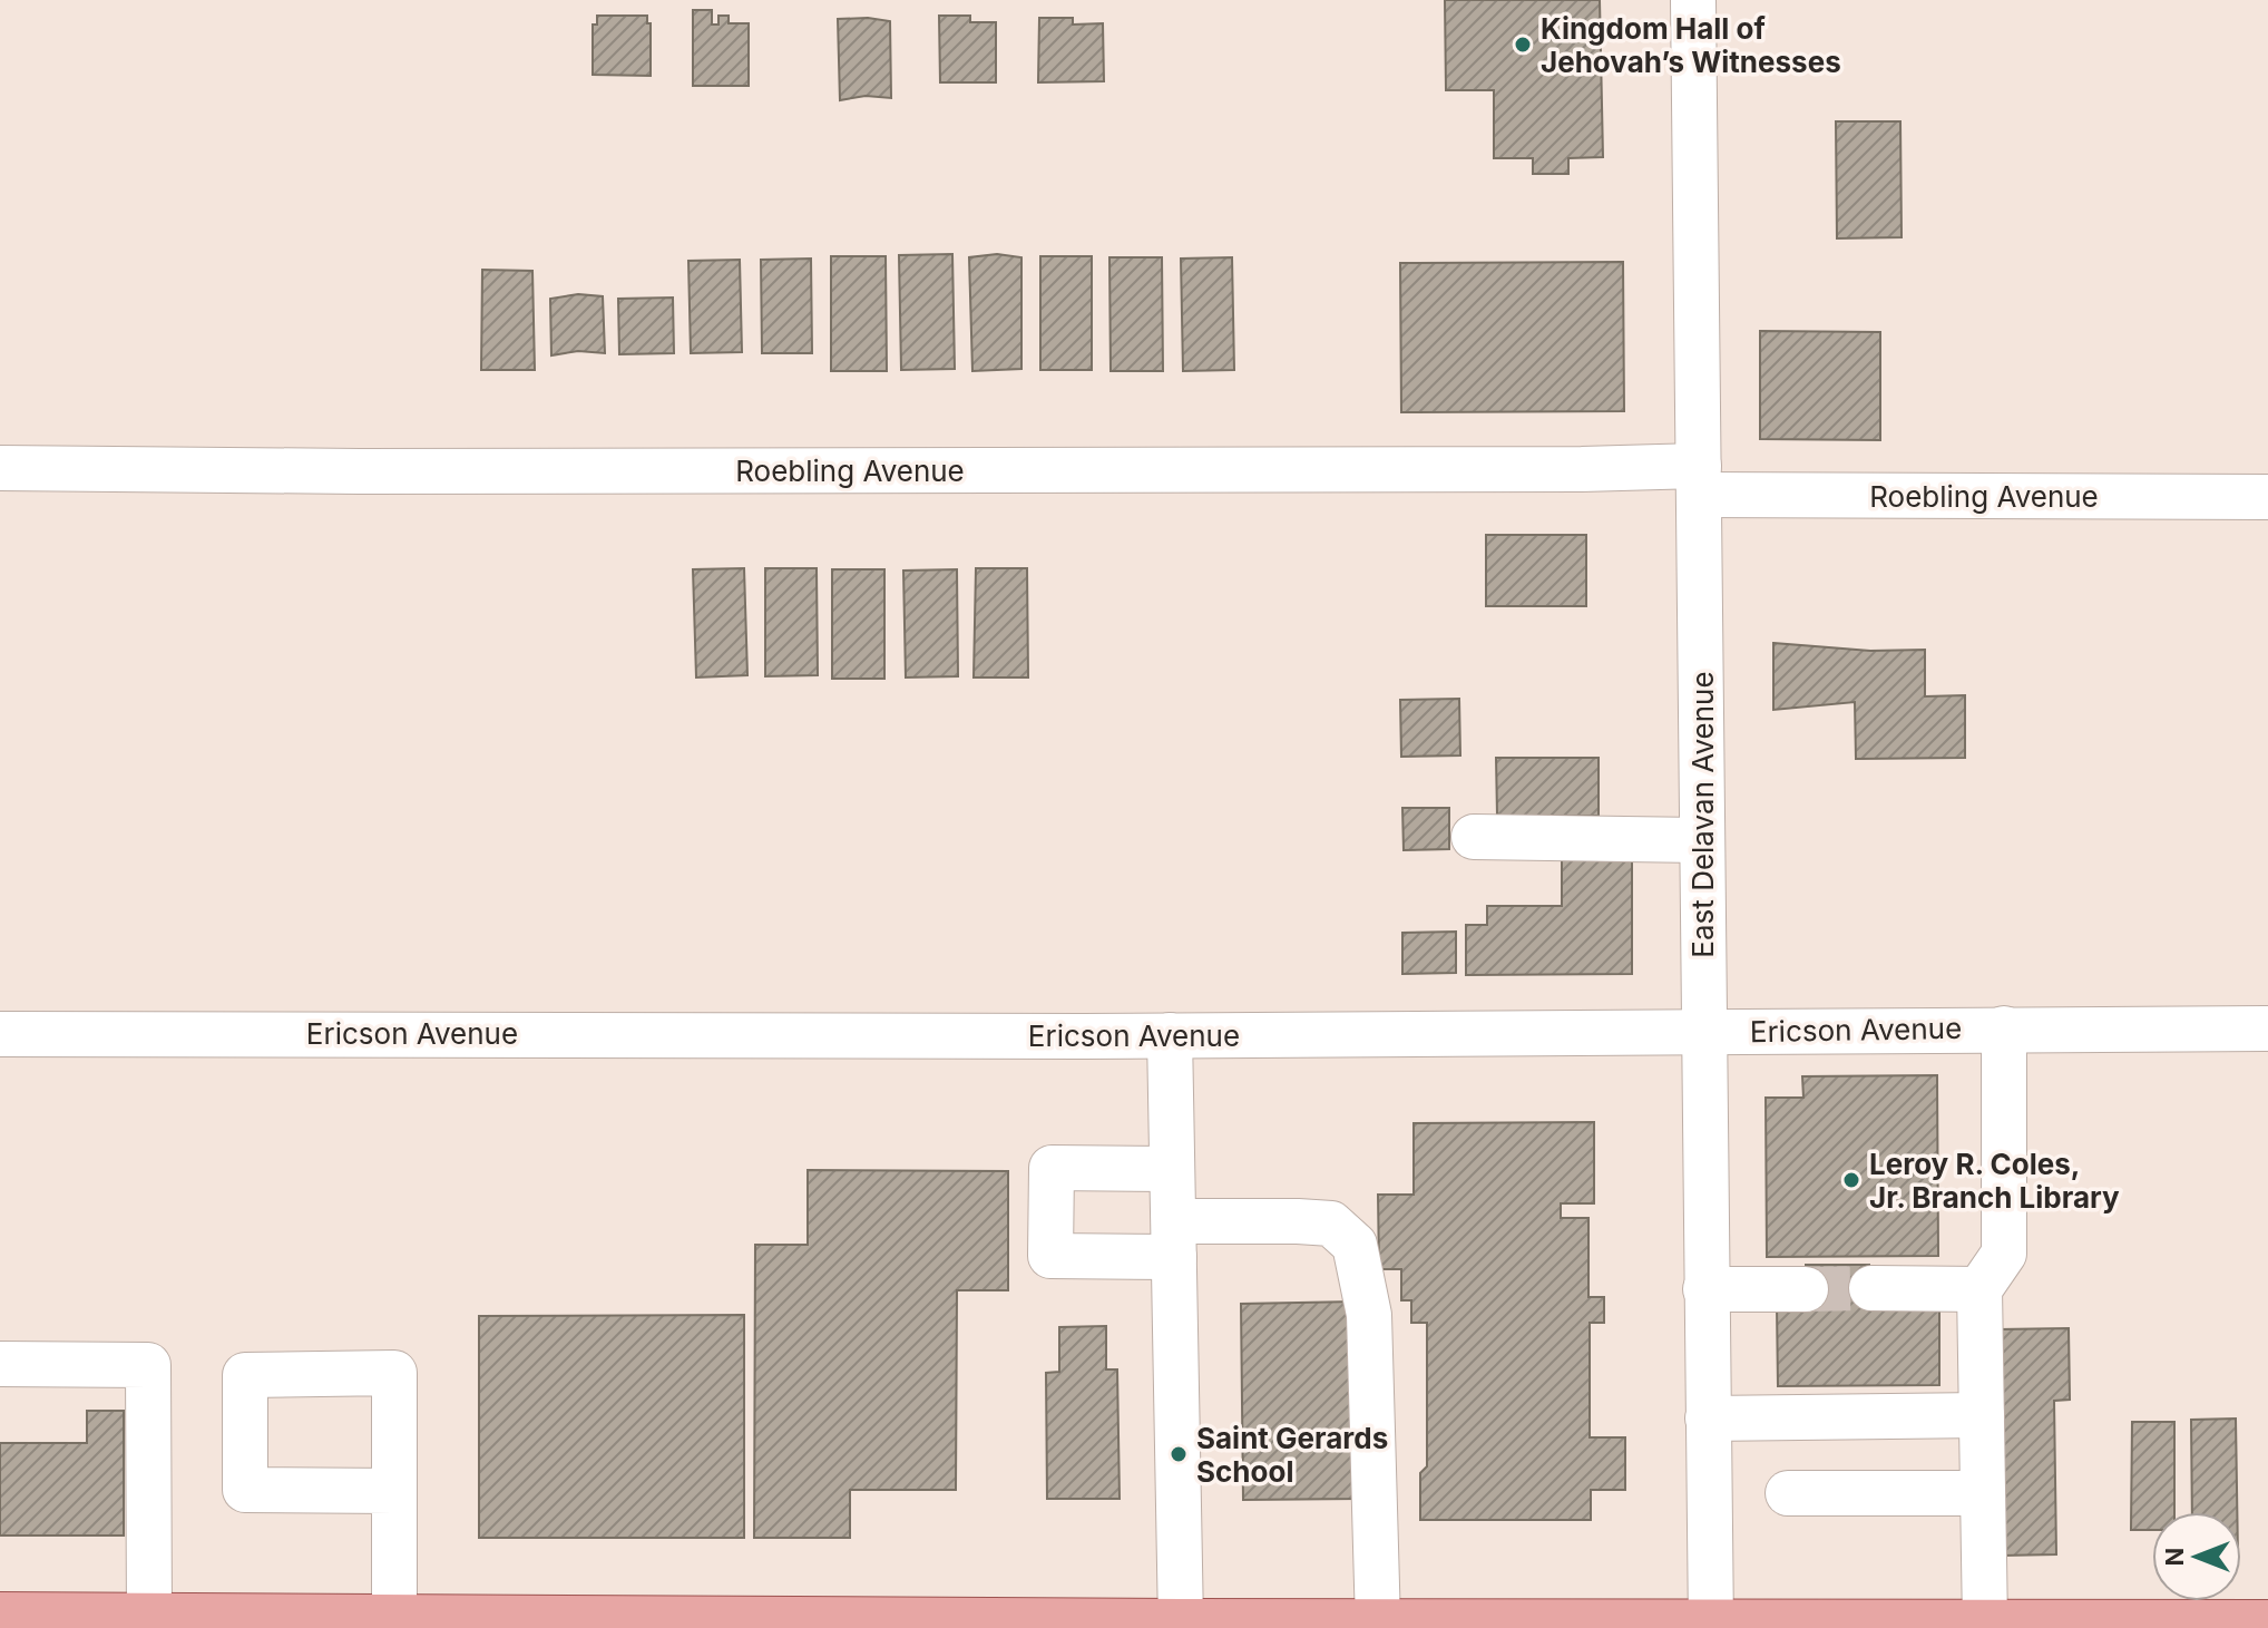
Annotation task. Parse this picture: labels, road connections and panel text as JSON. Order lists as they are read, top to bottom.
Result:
{
  "streets": {
    "street": ["Roebling Avenue", "East Delavan Avenue", "Ericson Avenue"]
  },
  "crossings": [
    ["Roebling Avenue", "East Delavan Avenue"],
    ["East Delavan Avenue", "Ericson Avenue"]
  ],
  "places": ["Kingdom Hall of Jehovah’s Witnesses", "Leroy R. Coles, Jr. Branch Library", "Saint Gerards School"],
  "north": "left"
}
